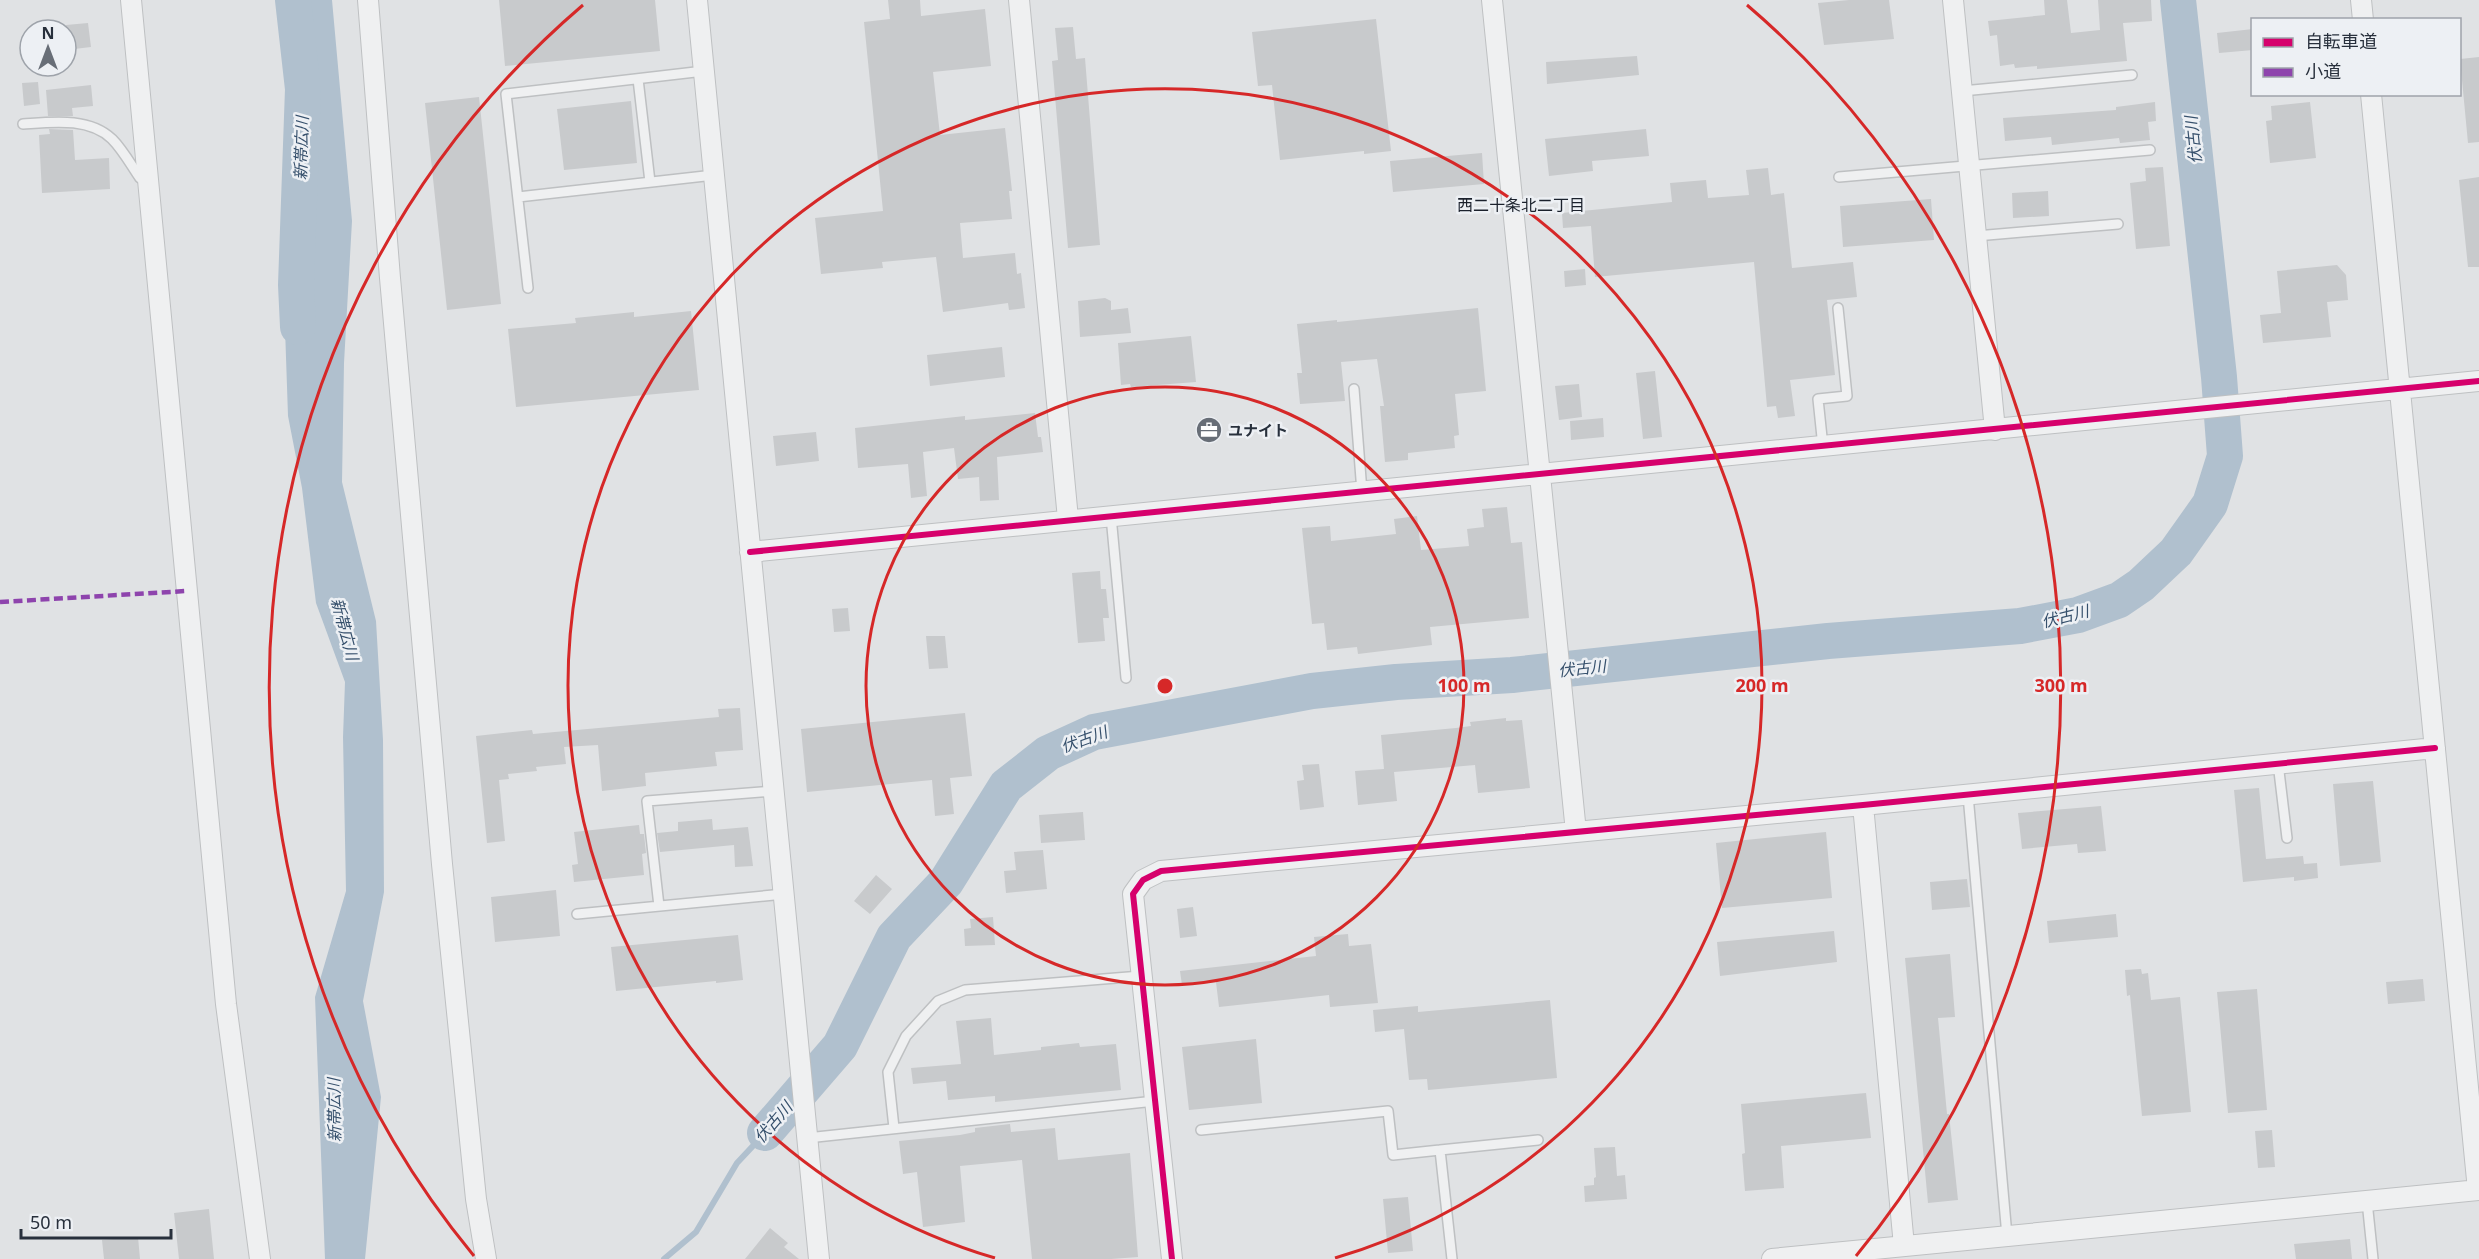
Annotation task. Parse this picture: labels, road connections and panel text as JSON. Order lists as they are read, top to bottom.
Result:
{
  "districts": ["西二十条北二丁目"],
  "water": ["伏古川", "新帯広川"],
  "places": {
    "office": ["ユナイト"]
  },
  "legend": ["自転車道", "小道"],
  "scale_bar": "50 m",
  "north": "top",
  "rings": ["100 m", "200 m", "300 m"]
}
